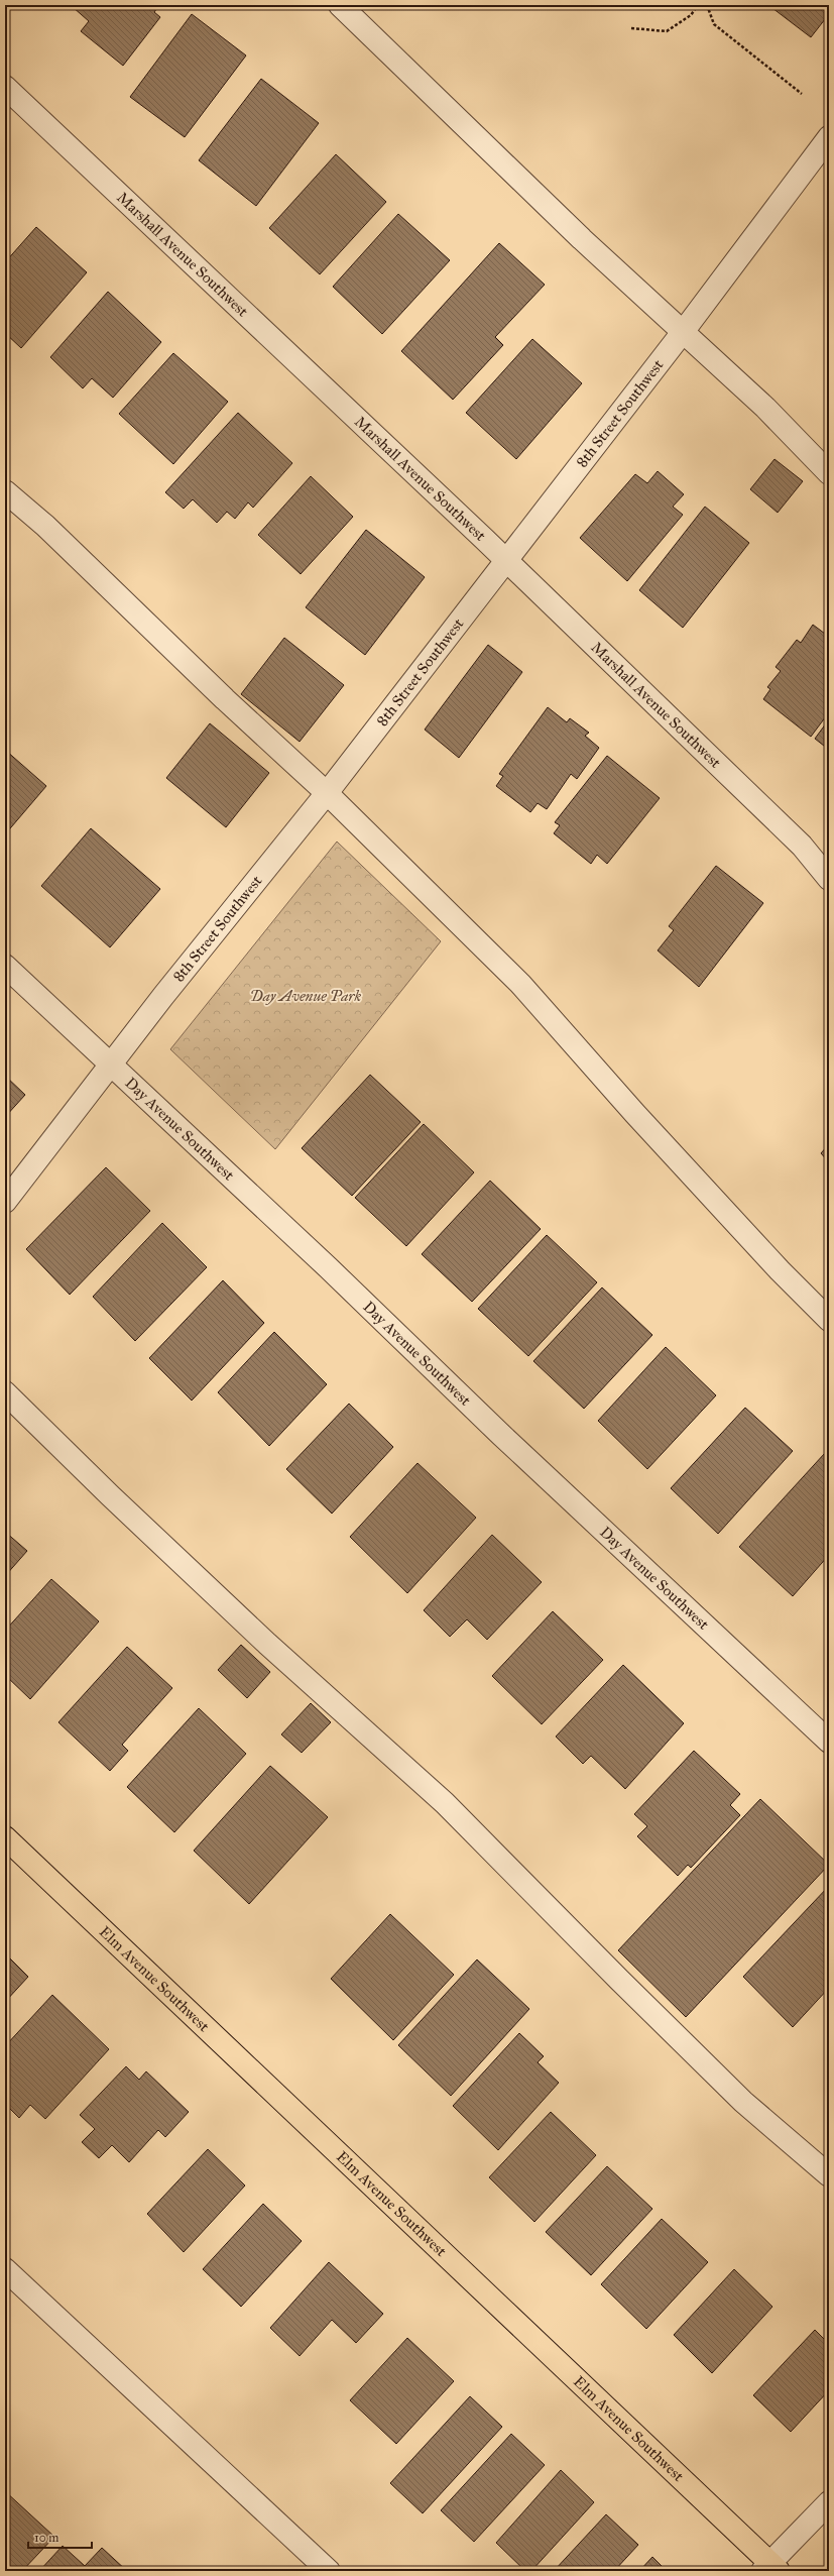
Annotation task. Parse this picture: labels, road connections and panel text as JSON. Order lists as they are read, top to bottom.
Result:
{
  "streets": {
    "main road": ["Elm Avenue Southwest"],
    "street": ["Marshall Avenue Southwest", "8th Street Southwest", "Day Avenue Southwest"]
  },
  "crossings": [
    ["Marshall Avenue Southwest", "8th Street Southwest"],
    ["8th Street Southwest", "Day Avenue Southwest"]
  ],
  "parks": ["Day Avenue Park"],
  "scale_bar": "10 m"
}
